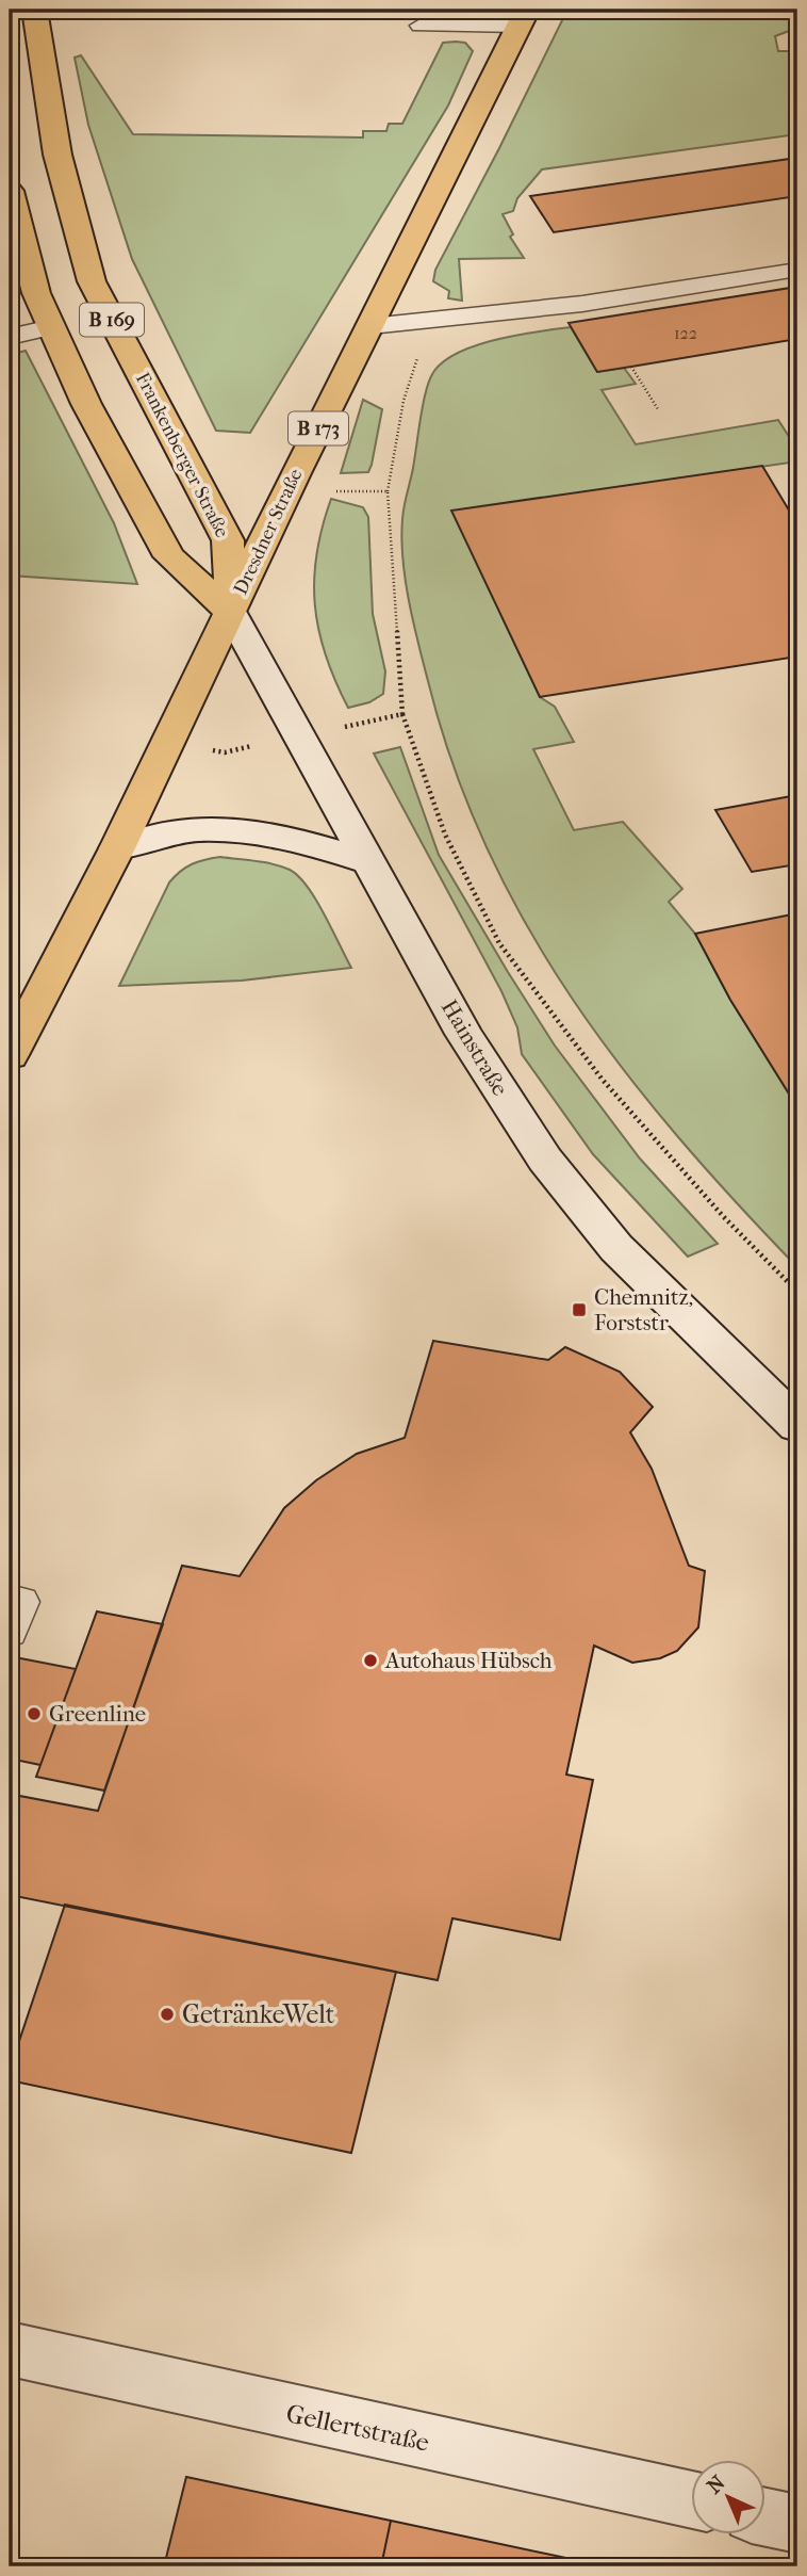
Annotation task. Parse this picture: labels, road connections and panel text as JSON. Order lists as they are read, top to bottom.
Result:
{
  "streets": {
    "main road": [
      "B 169",
      "B 173",
      "Frankenberger Straße",
      "Dresdner Straße",
      "Hainstraße",
      "Gellertstraße"
    ]
  },
  "crossings": [
    ["B 169", "Frankenberger Straße"],
    ["B 169", "Dresdner Straße"],
    ["B 169", "Hainstraße"],
    ["Frankenberger Straße", "Dresdner Straße"],
    ["Frankenberger Straße", "Hainstraße"],
    ["Dresdner Straße", "Hainstraße"]
  ],
  "places": {
    "transit": ["Chemnitz, Forststr"],
    "other": ["Autohaus Hübsch", "Greenline", "GetränkeWelt"]
  },
  "house_numbers": ["122"],
  "north": "top left"
}
